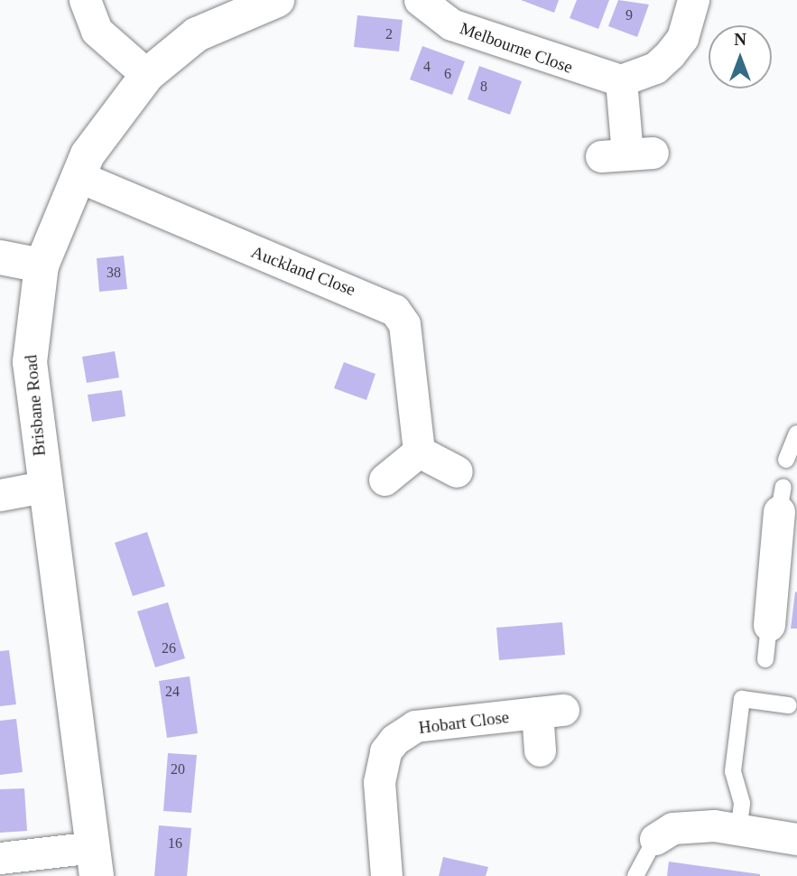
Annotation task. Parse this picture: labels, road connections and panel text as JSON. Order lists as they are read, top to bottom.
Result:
{
  "streets": {
    "street": [
      "Melbourne Close",
      "Auckland Close",
      "Brisbane Road",
      "Hobart Close"
    ]
  },
  "crossings": [
    ["Auckland Close", "Brisbane Road"]
  ],
  "house_numbers": [
    "9",
    "2",
    "4",
    "6",
    "8",
    "38",
    "26",
    "24",
    "20",
    "16"
  ],
  "north": "top"
}
